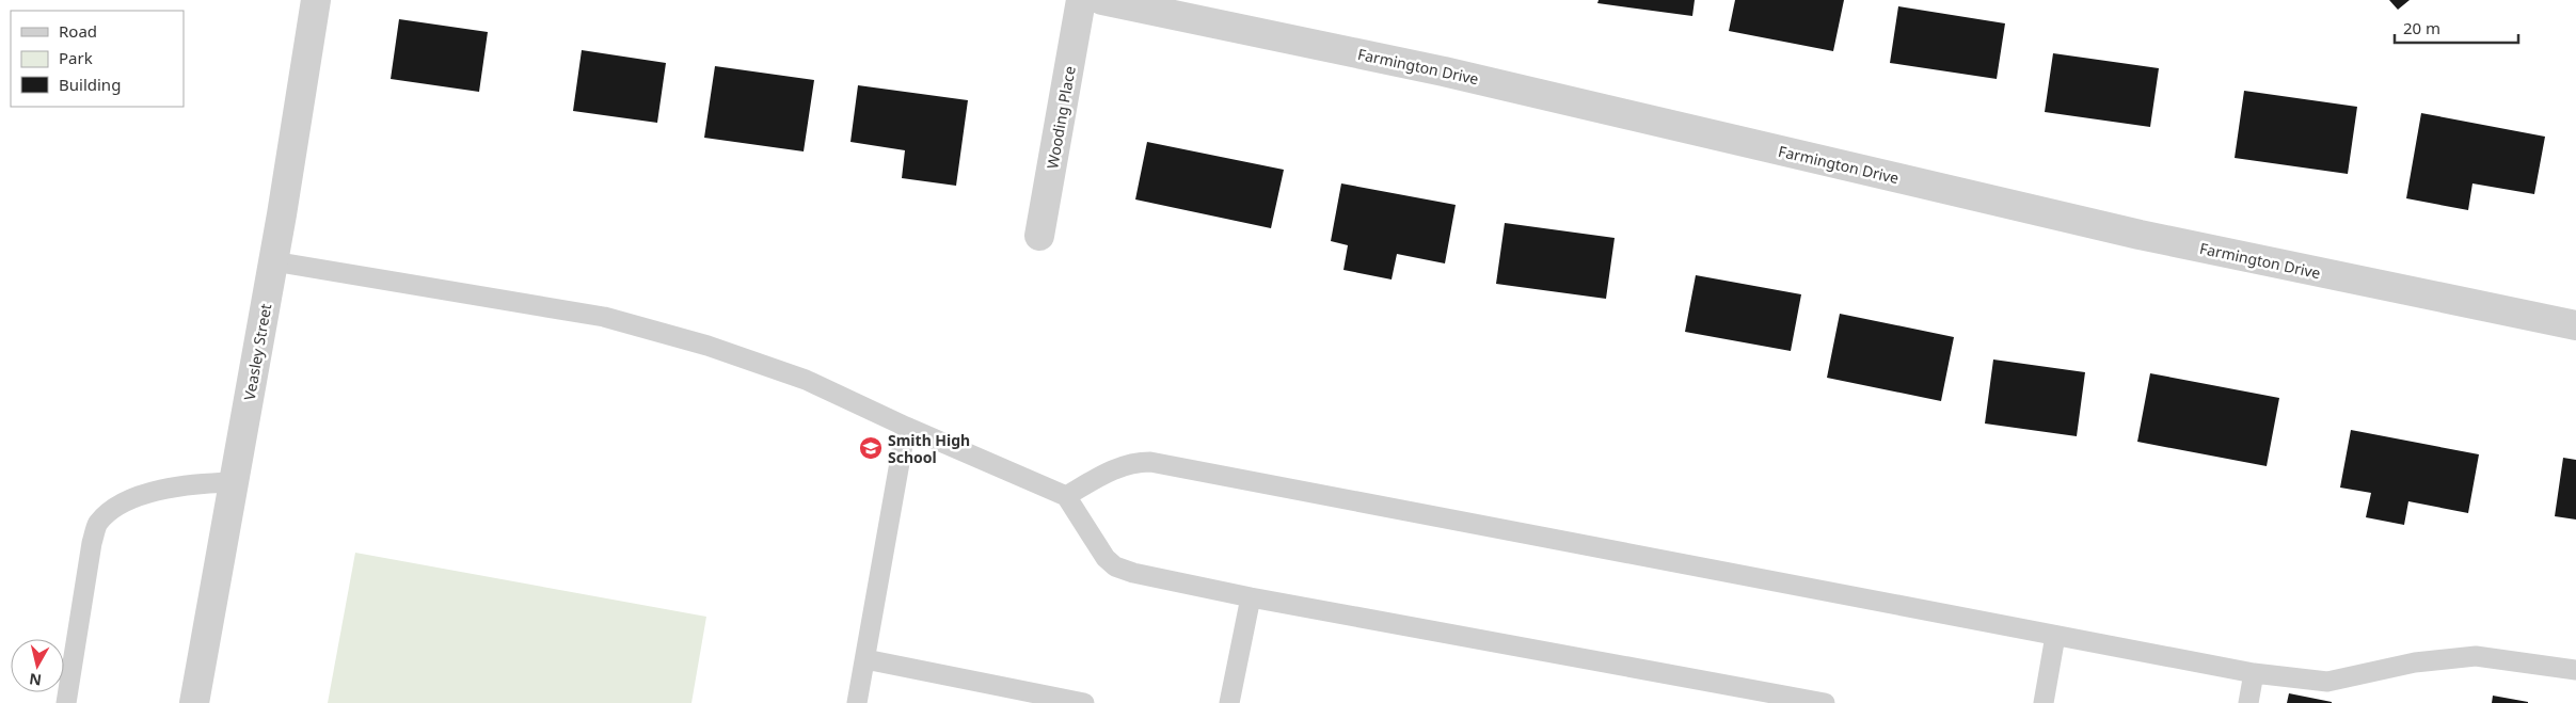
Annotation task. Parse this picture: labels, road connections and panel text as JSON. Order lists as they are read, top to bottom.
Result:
{
  "streets": {
    "street": ["Farmington Drive", "Wooding Place", "Veasley Street"]
  },
  "places": {
    "school or university": ["Smith High School"]
  },
  "legend": ["Road", "Park", "Building"],
  "scale_bar": "20 m",
  "north": "bottom"
}
